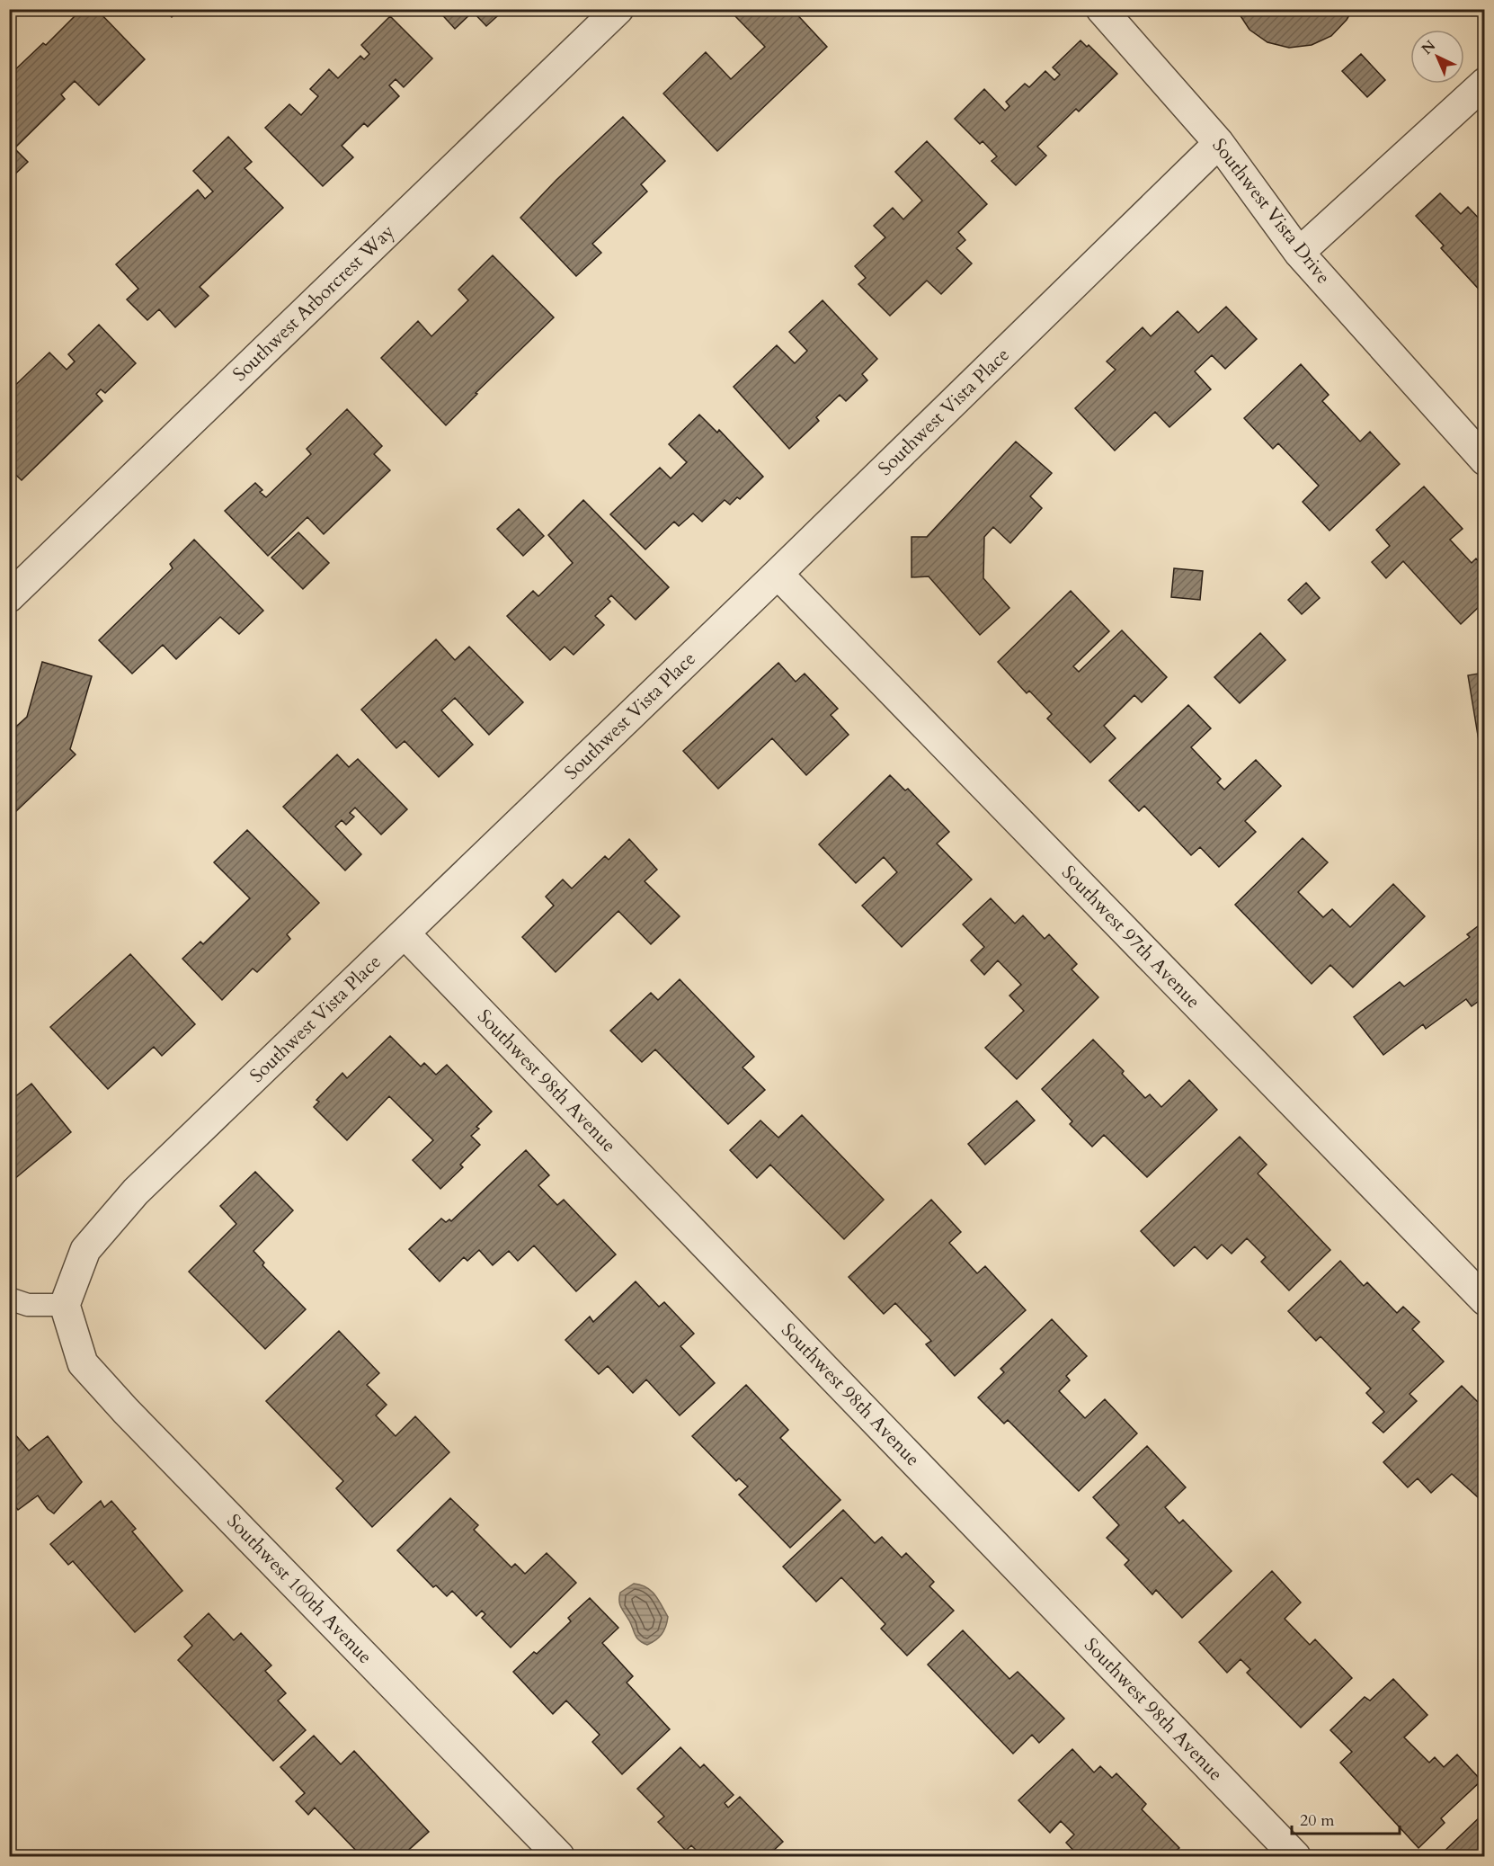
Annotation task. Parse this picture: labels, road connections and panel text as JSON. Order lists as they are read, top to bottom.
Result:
{
  "streets": {
    "street": [
      "Southwest Vista Drive",
      "Southwest Arborcrest Way",
      "Southwest Vista Place",
      "Southwest 97th Avenue",
      "Southwest 98th Avenue",
      "Southwest 100th Avenue"
    ]
  },
  "crossings": [
    ["Southwest Vista Drive", "Southwest Vista Place"],
    ["Southwest Vista Place", "Southwest 97th Avenue"],
    ["Southwest Vista Place", "Southwest 98th Avenue"],
    ["Southwest Vista Place", "Southwest 100th Avenue"]
  ],
  "scale_bar": "20 m",
  "north": "top left"
}
